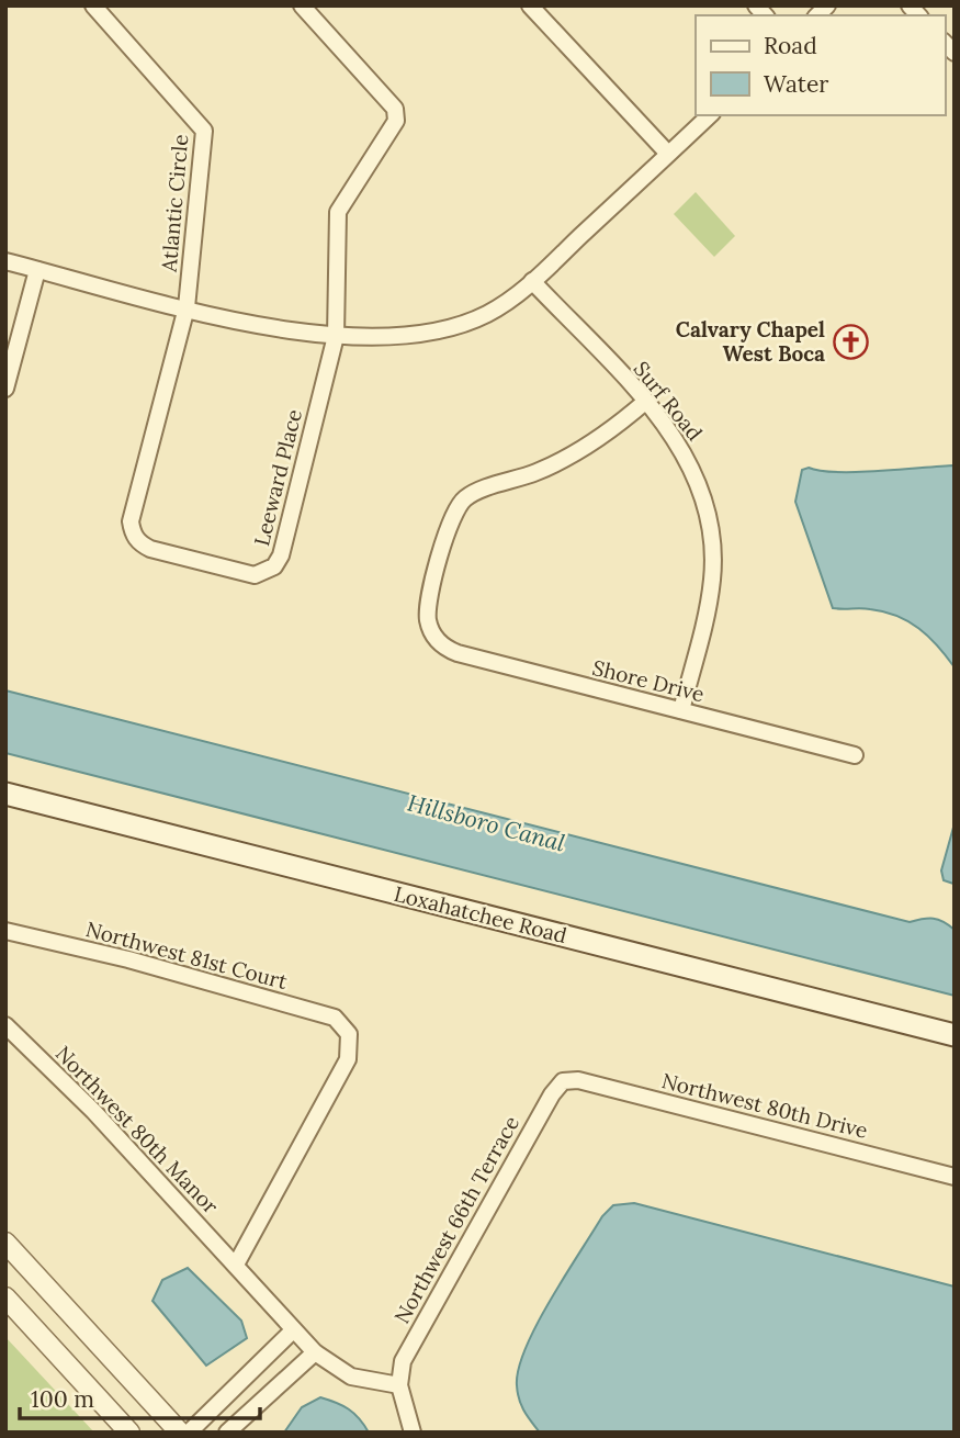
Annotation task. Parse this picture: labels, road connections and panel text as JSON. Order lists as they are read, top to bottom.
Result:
{
  "streets": {
    "main road": ["Loxahatchee Road"],
    "street": [
      "Atlantic Circle",
      "Surf Road",
      "Leeward Place",
      "Shore Drive",
      "Northwest 81st Court",
      "Northwest 80th Drive",
      "Northwest 80th Manor",
      "Northwest 66th Terrace"
    ]
  },
  "crossings": [
    ["Atlantic Circle", "Leeward Place"],
    ["Surf Road", "Shore Drive"],
    ["Northwest 81st Court", "Northwest 80th Manor"],
    ["Northwest 80th Drive", "Northwest 66th Terrace"],
    ["Northwest 80th Manor", "Northwest 66th Terrace"]
  ],
  "water": ["Hillsboro Canal"],
  "places": {
    "church": ["Calvary Chapel West Boca"]
  },
  "legend": ["Road", "Water"],
  "scale_bar": "100 m"
}
